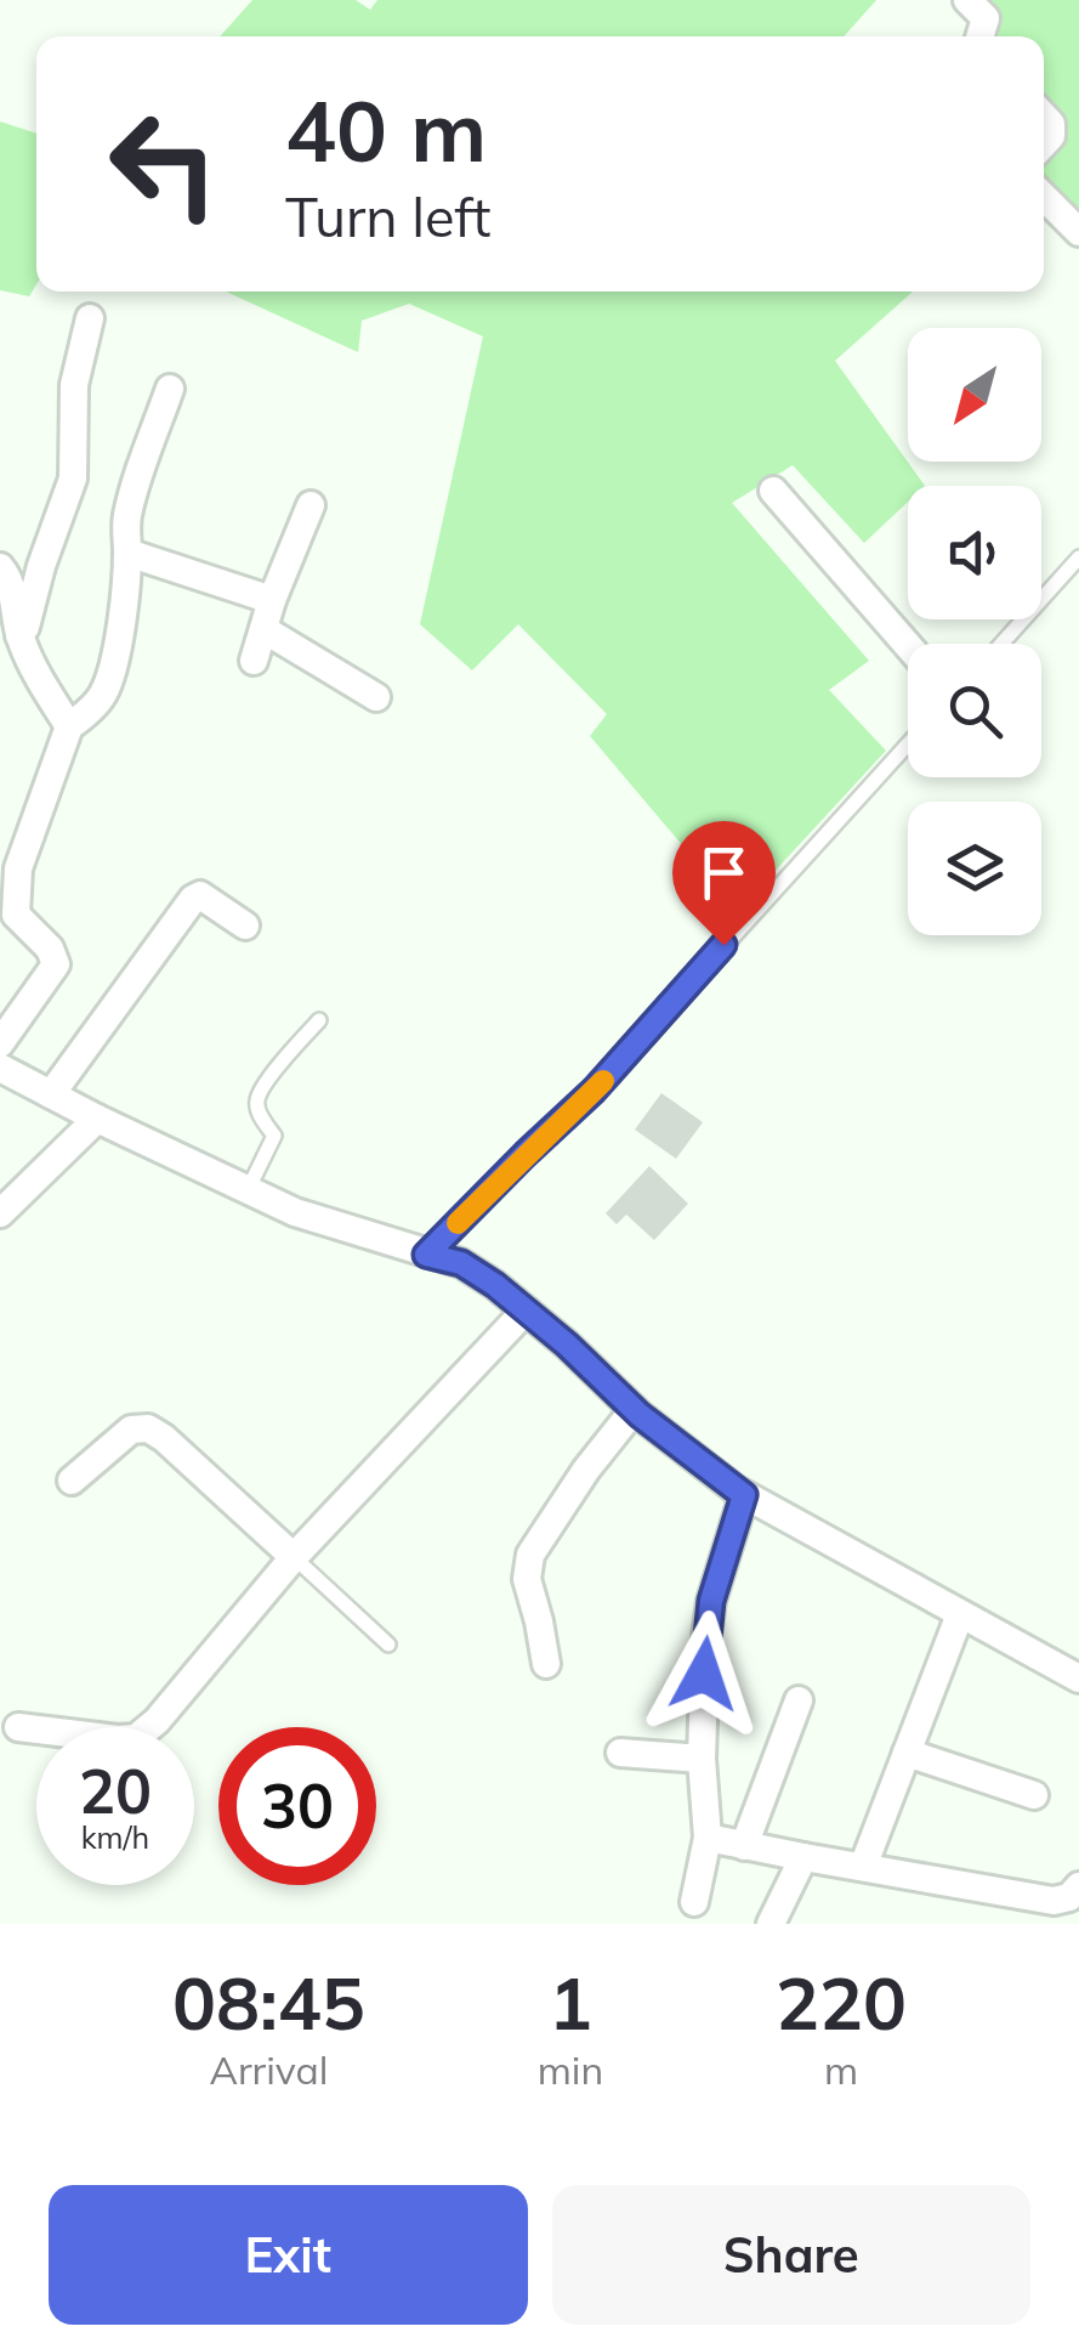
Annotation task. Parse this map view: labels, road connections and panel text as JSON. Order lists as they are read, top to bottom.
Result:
{
  "north": "bottom left",
  "page": {
    "turn": ["40 m", "Turn left"],
    "speed": "20 km/h",
    "limit": "30",
    "eta": [
      "08:45",
      "Arrival",
      "1",
      "min",
      "220",
      "m"
    ],
    "buttons": ["Exit", "Share"]
  }
}
